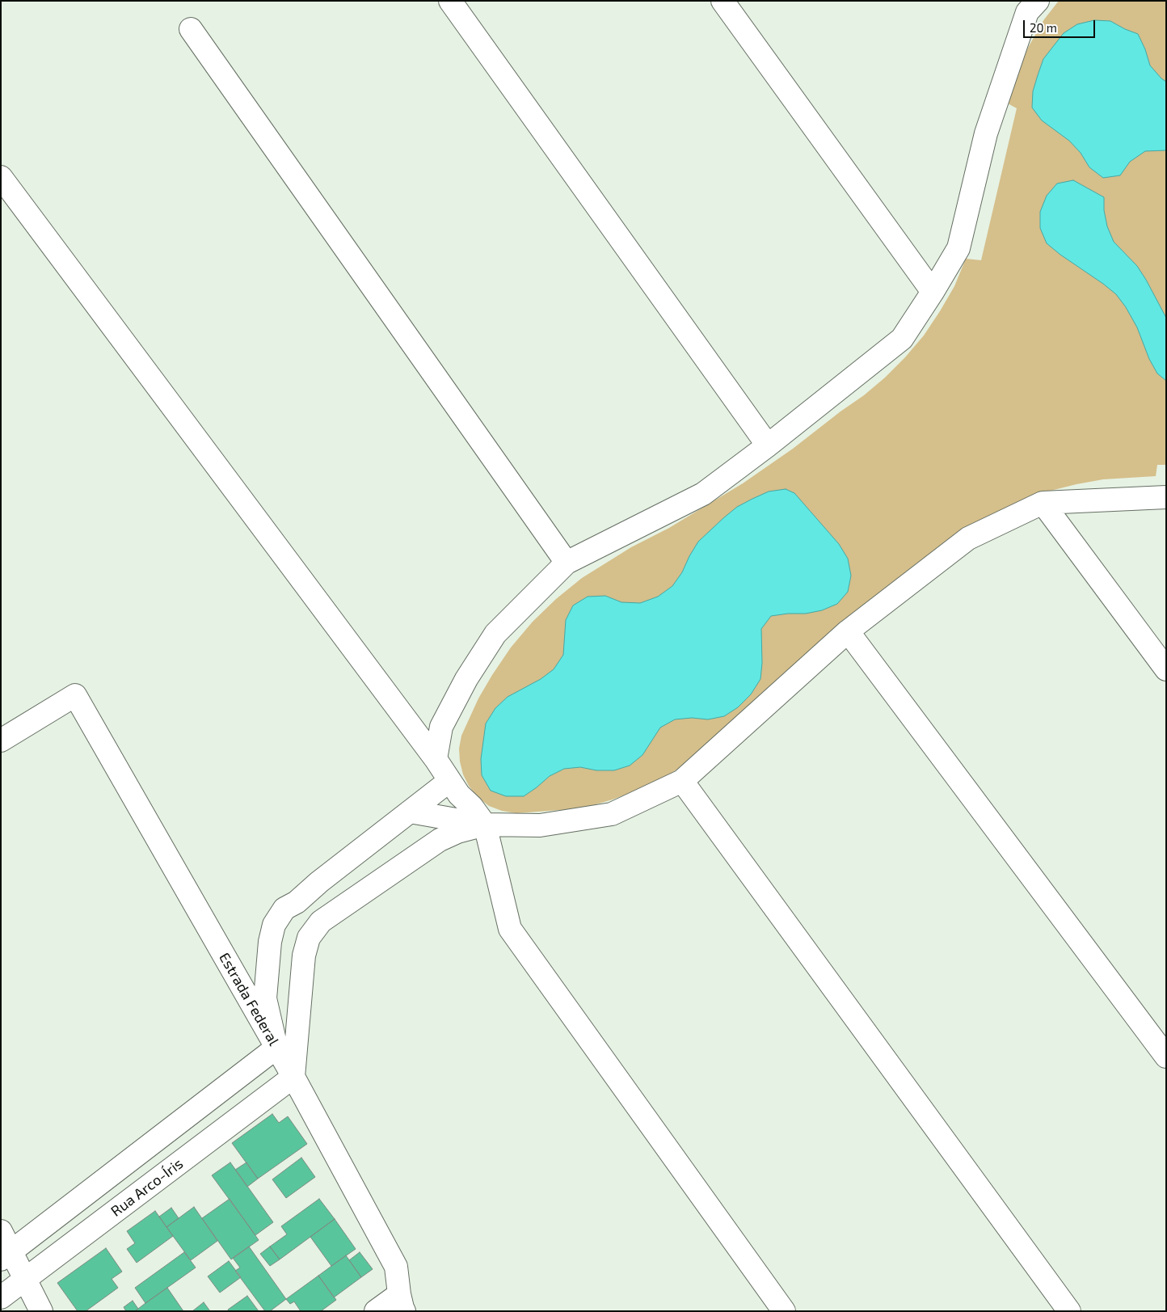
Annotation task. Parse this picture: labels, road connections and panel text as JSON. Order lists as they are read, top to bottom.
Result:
{
  "streets": {
    "street": ["Estrada Federal", "Rua Arco-Íris"]
  },
  "crossings": [
    ["Estrada Federal", "Rua Arco-Íris"]
  ],
  "scale_bar": "20 m"
}
